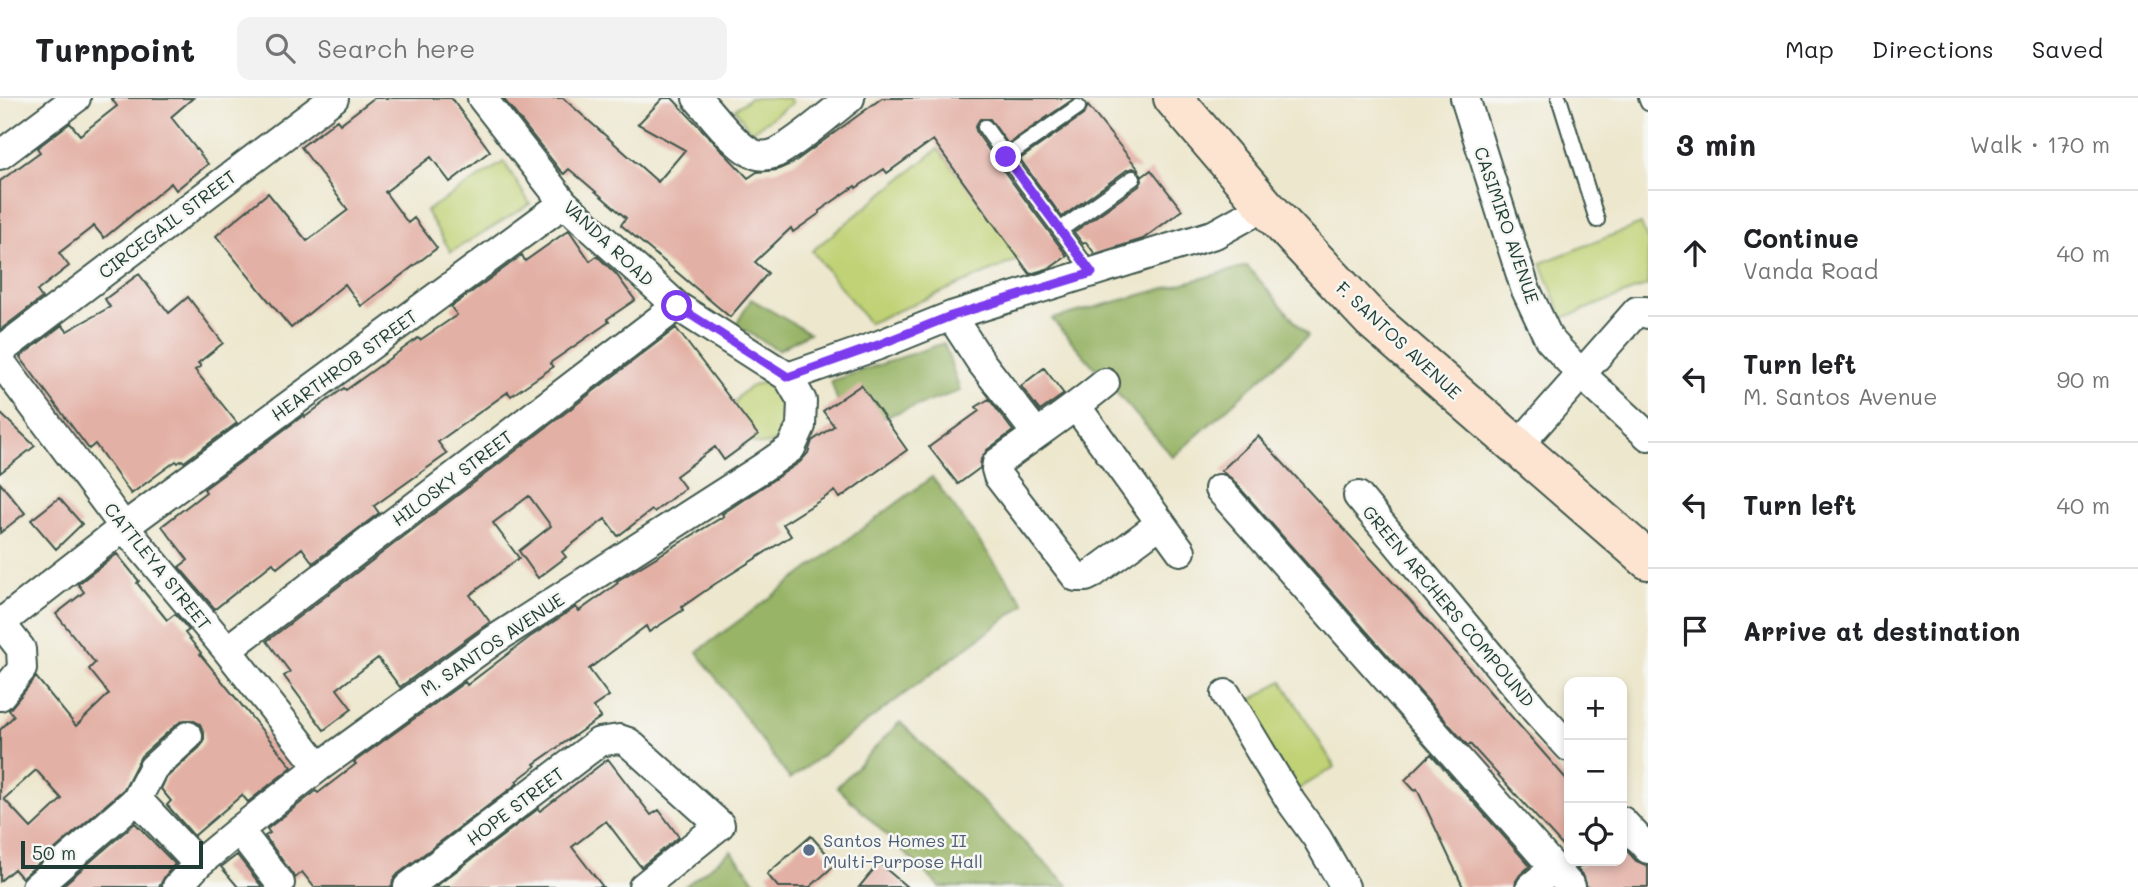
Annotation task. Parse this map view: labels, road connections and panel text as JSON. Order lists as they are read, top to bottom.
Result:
{
  "streets": {
    "street": [
      "CIRCEGAIL STREET",
      "CASIMIRO AVENUE",
      "VANDA ROAD",
      "F. SANTOS AVENUE",
      "HEARTHROB STREET",
      "HILOSKY STREET",
      "CATTLEYA STREET",
      "GREEN ARCHERS COMPOUND",
      "M. SANTOS AVENUE",
      "HOPE STREET"
    ]
  },
  "crossings": [
    ["VANDA ROAD", "HEARTHROB STREET"],
    ["VANDA ROAD", "HILOSKY STREET"],
    ["VANDA ROAD", "M. SANTOS AVENUE"],
    ["HEARTHROB STREET", "CATTLEYA STREET"],
    ["HILOSKY STREET", "CATTLEYA STREET"],
    ["CATTLEYA STREET", "M. SANTOS AVENUE"]
  ],
  "places": ["Santos Homes II Multi-Purpose Hall"],
  "scale_bar": "50 m",
  "page": {
    "header": "Turnpoint",
    "search": "Search here",
    "nav": ["Map", "Directions", "Saved"],
    "heading": ["3 min", "Walk · 170 m"],
    "list": [
      ["Continue", "Vanda Road", "40 m"],
      ["Turn left", "M. Santos Avenue", "90 m"],
      ["Turn left", "40 m"],
      "Arrive at destination"
    ],
    "map_buttons": ["+", "−"],
    "scale": "50 m"
  }
}
